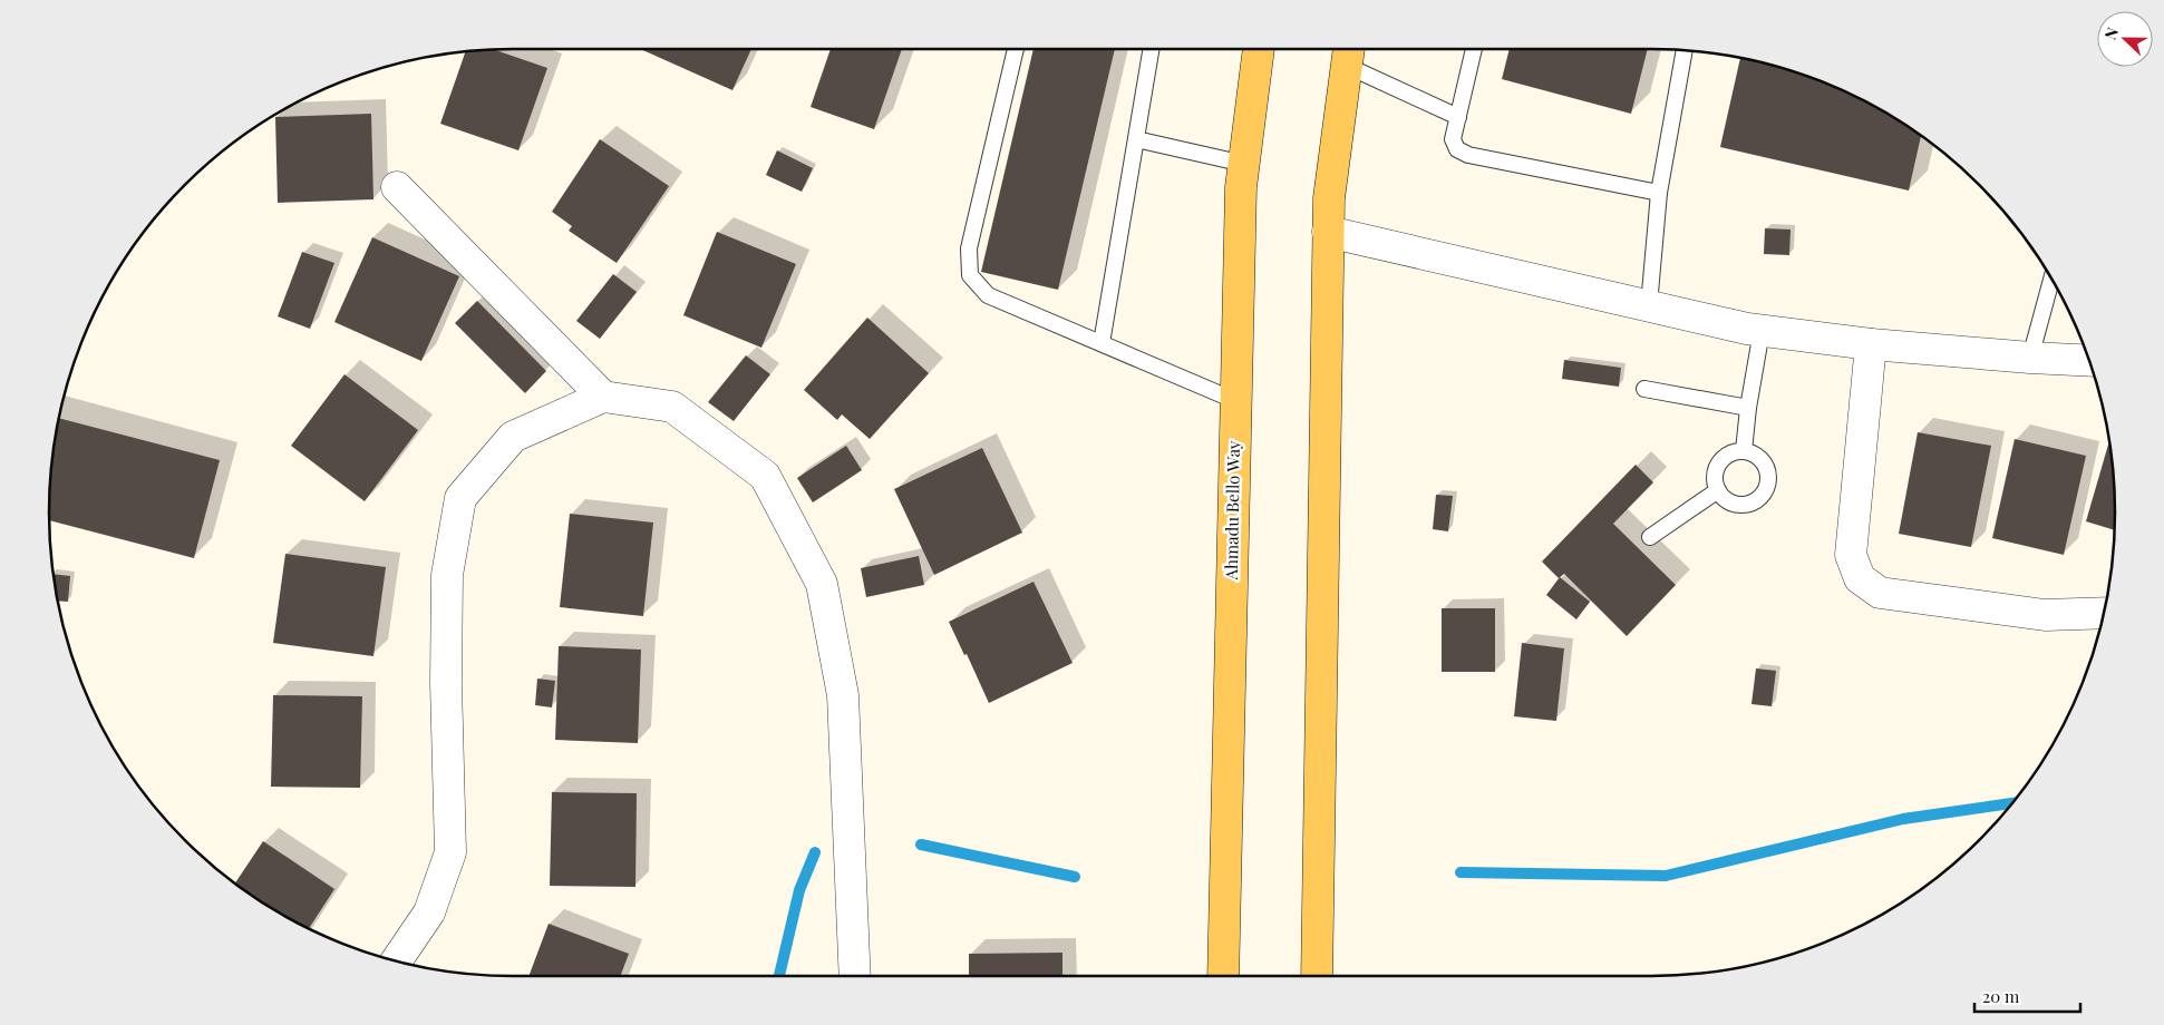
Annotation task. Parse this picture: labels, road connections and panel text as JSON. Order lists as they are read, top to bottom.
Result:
{
  "streets": {
    "main road": ["Ahmadu Bello Way"]
  },
  "scale_bar": "20 m",
  "north": "left"
}
